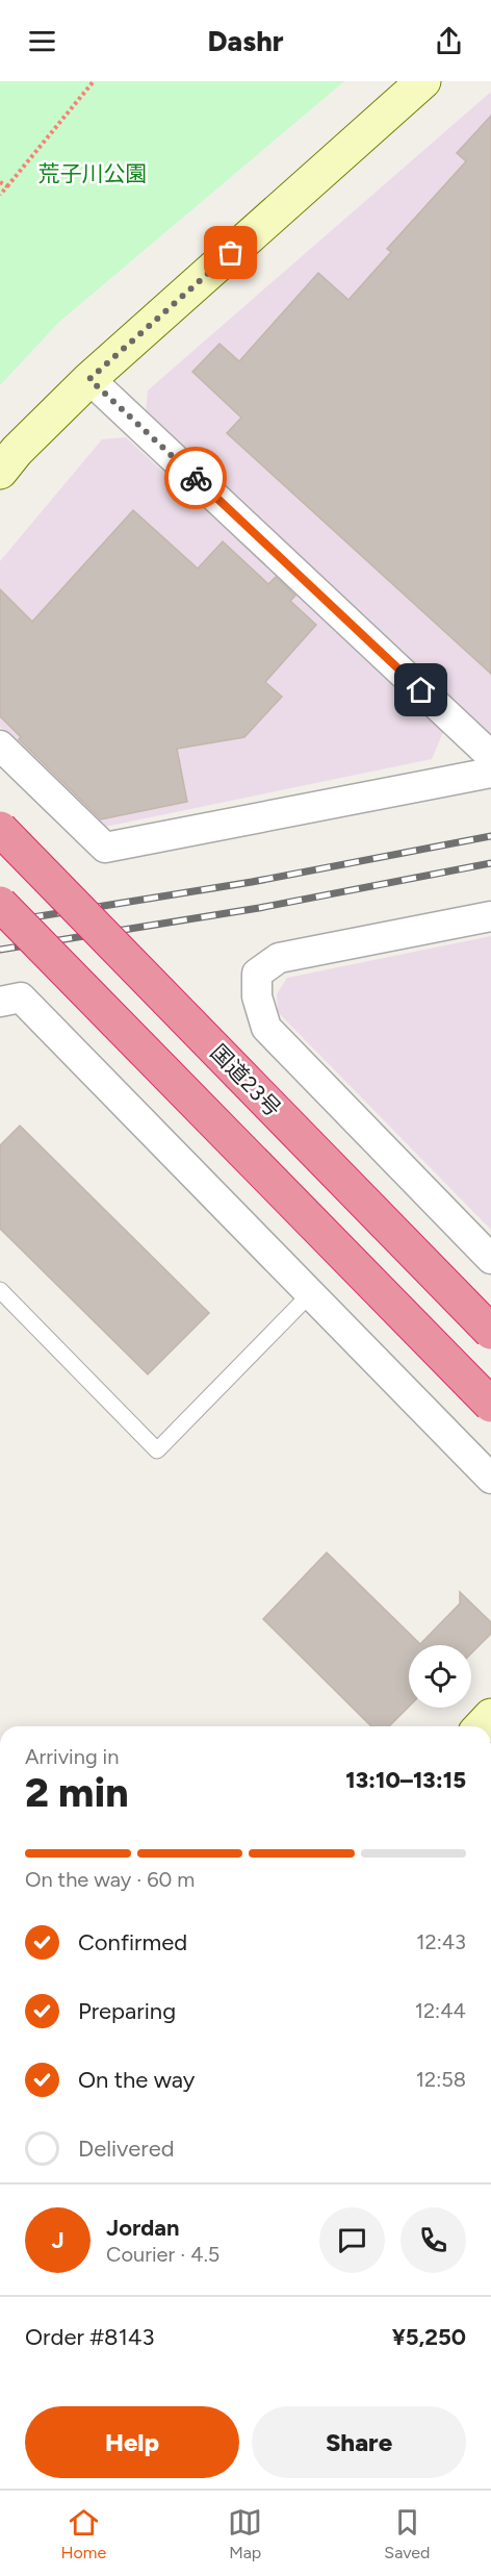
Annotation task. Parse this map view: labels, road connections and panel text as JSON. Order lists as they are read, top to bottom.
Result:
{
  "streets": {
    "highway": ["国道23号"]
  },
  "parks": ["荒子川公園"],
  "page": {
    "header": "Dashr",
    "heading": ["2 min", "Arriving in", "13:10–13:15"],
    "panel": [
      "Jordan",
      "Courier · 4.5",
      "Order #8143",
      "¥5,250"
    ],
    "bar": "On the way · 60 m",
    "list": [
      ["Confirmed", "12:43"],
      ["Preparing", "12:44"],
      ["On the way", "12:58"],
      "Delivered"
    ],
    "round": "J",
    "buttons": ["Help", "Share"],
    "tabs": ["Home", "Map", "Saved"]
  }
}
